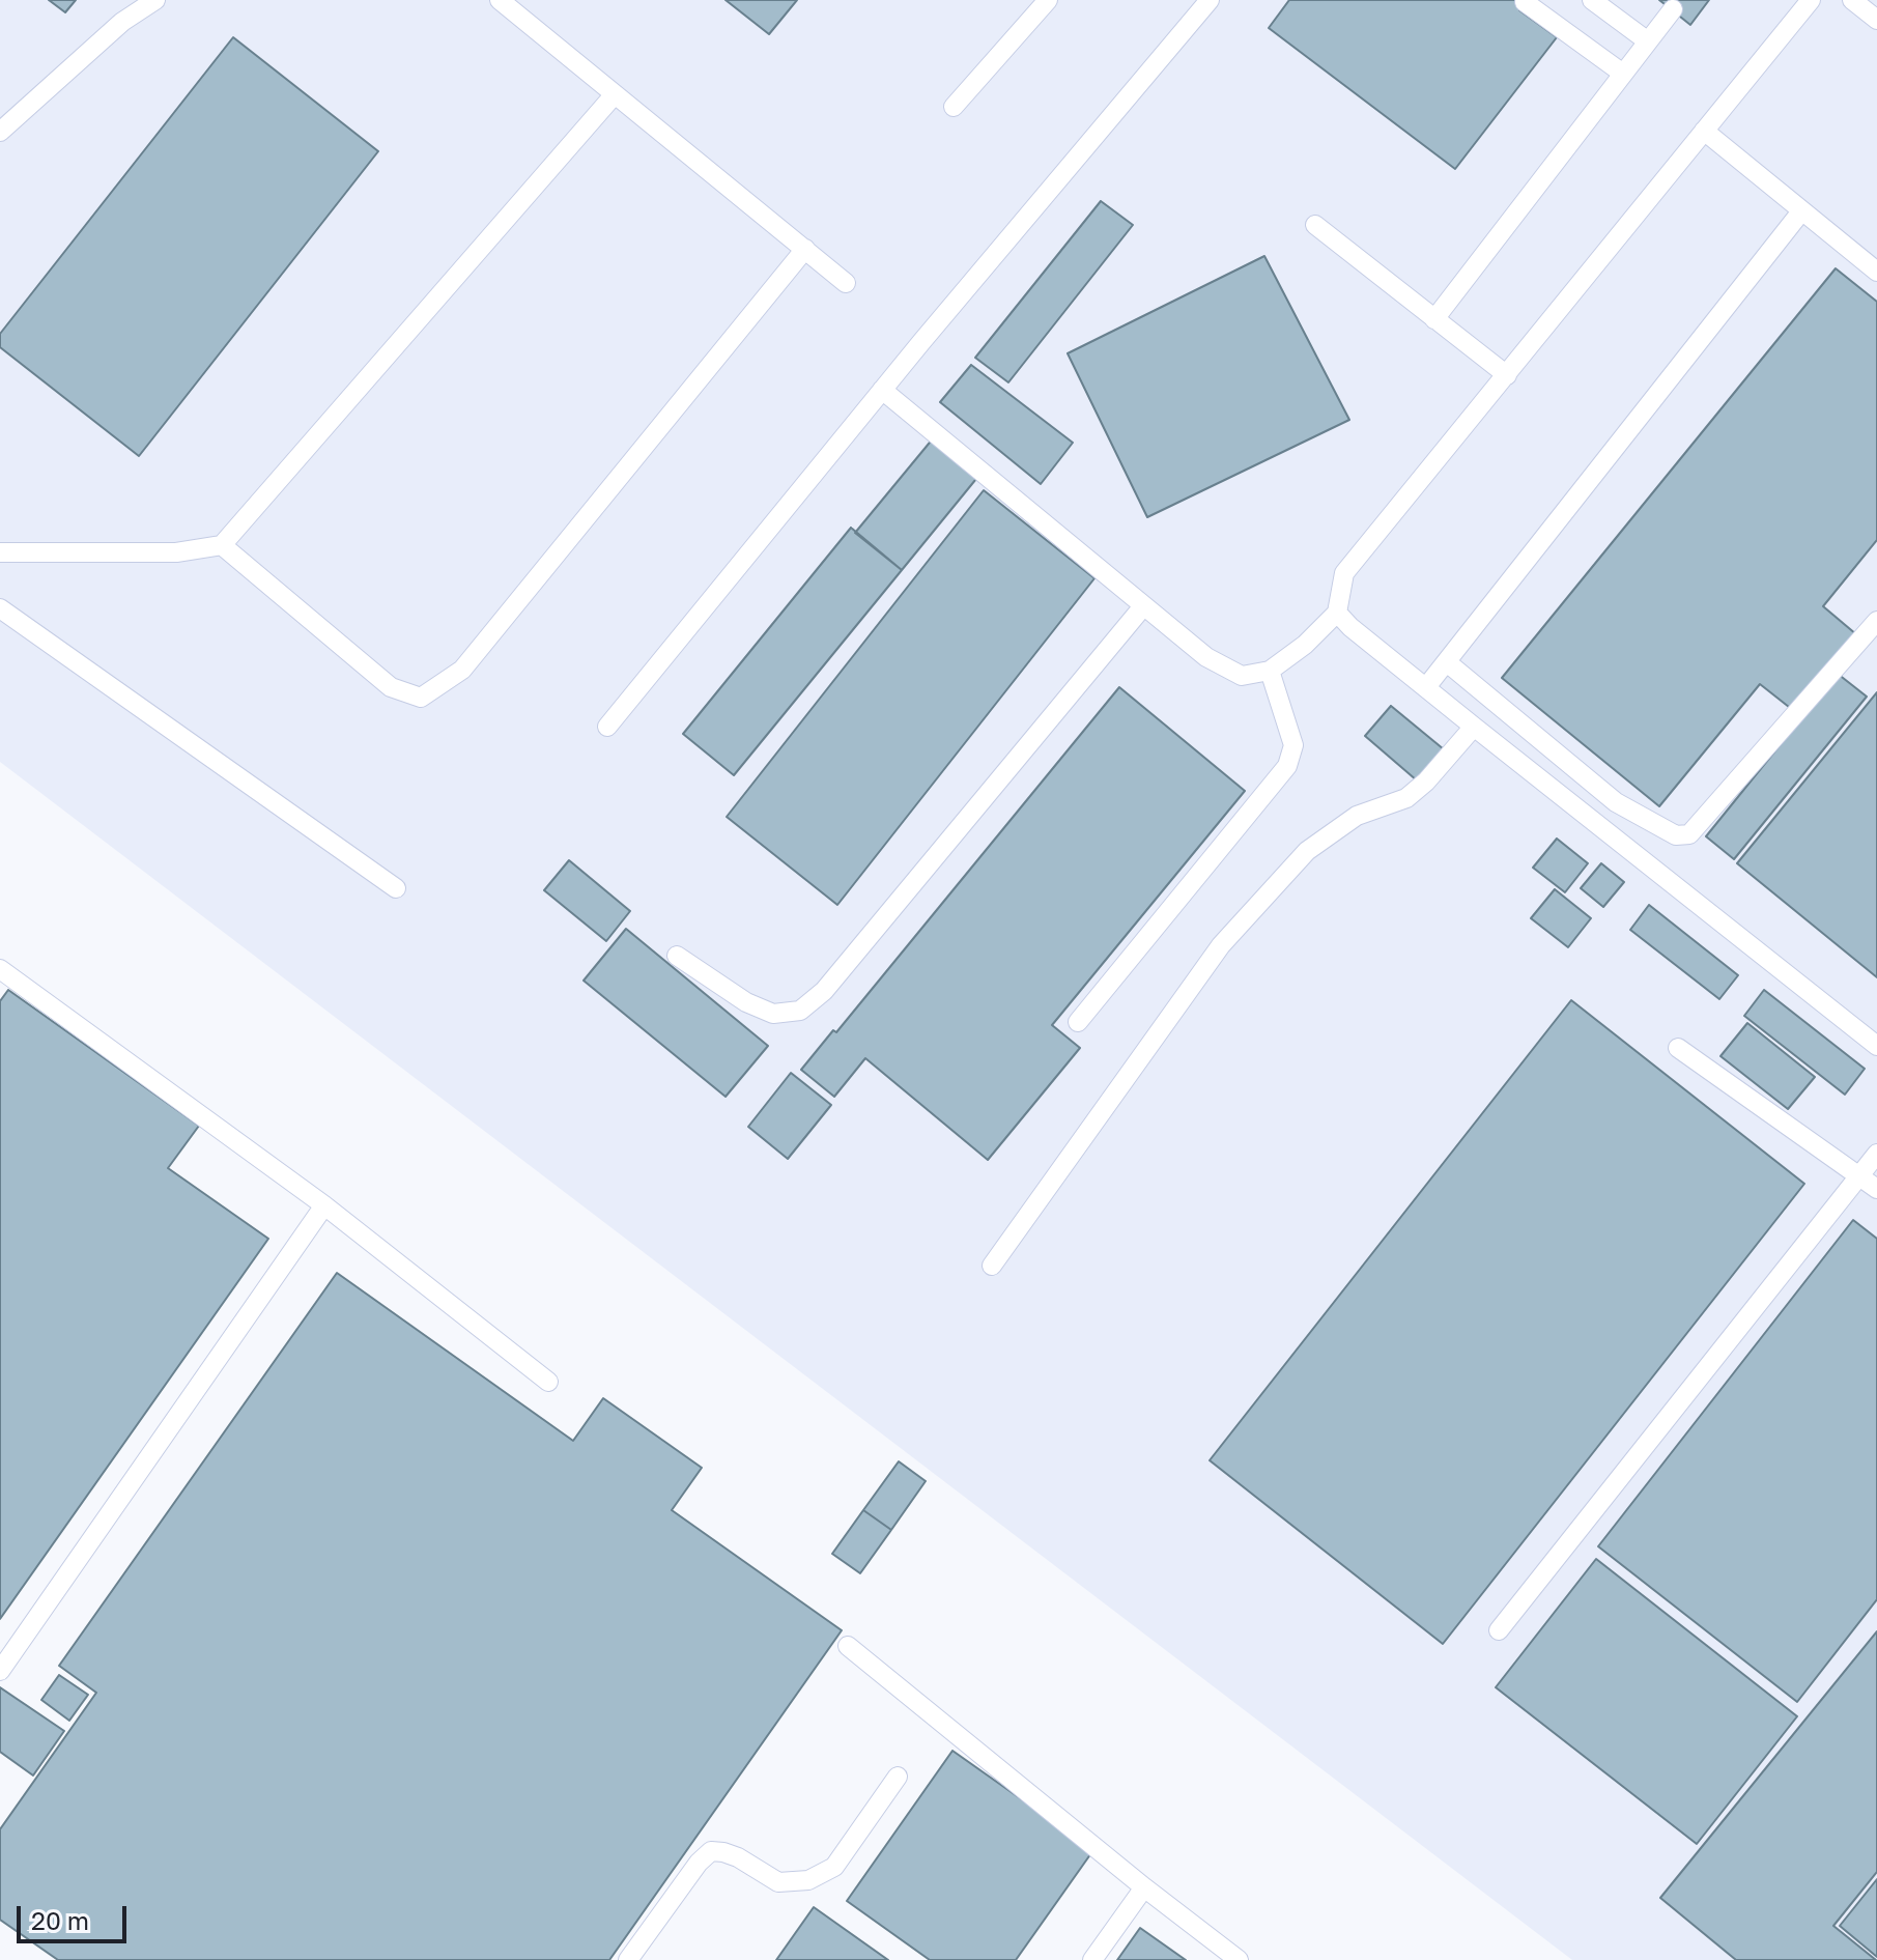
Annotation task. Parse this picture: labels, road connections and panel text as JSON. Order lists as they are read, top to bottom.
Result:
{
  "scale_bar": "20 m"
}
